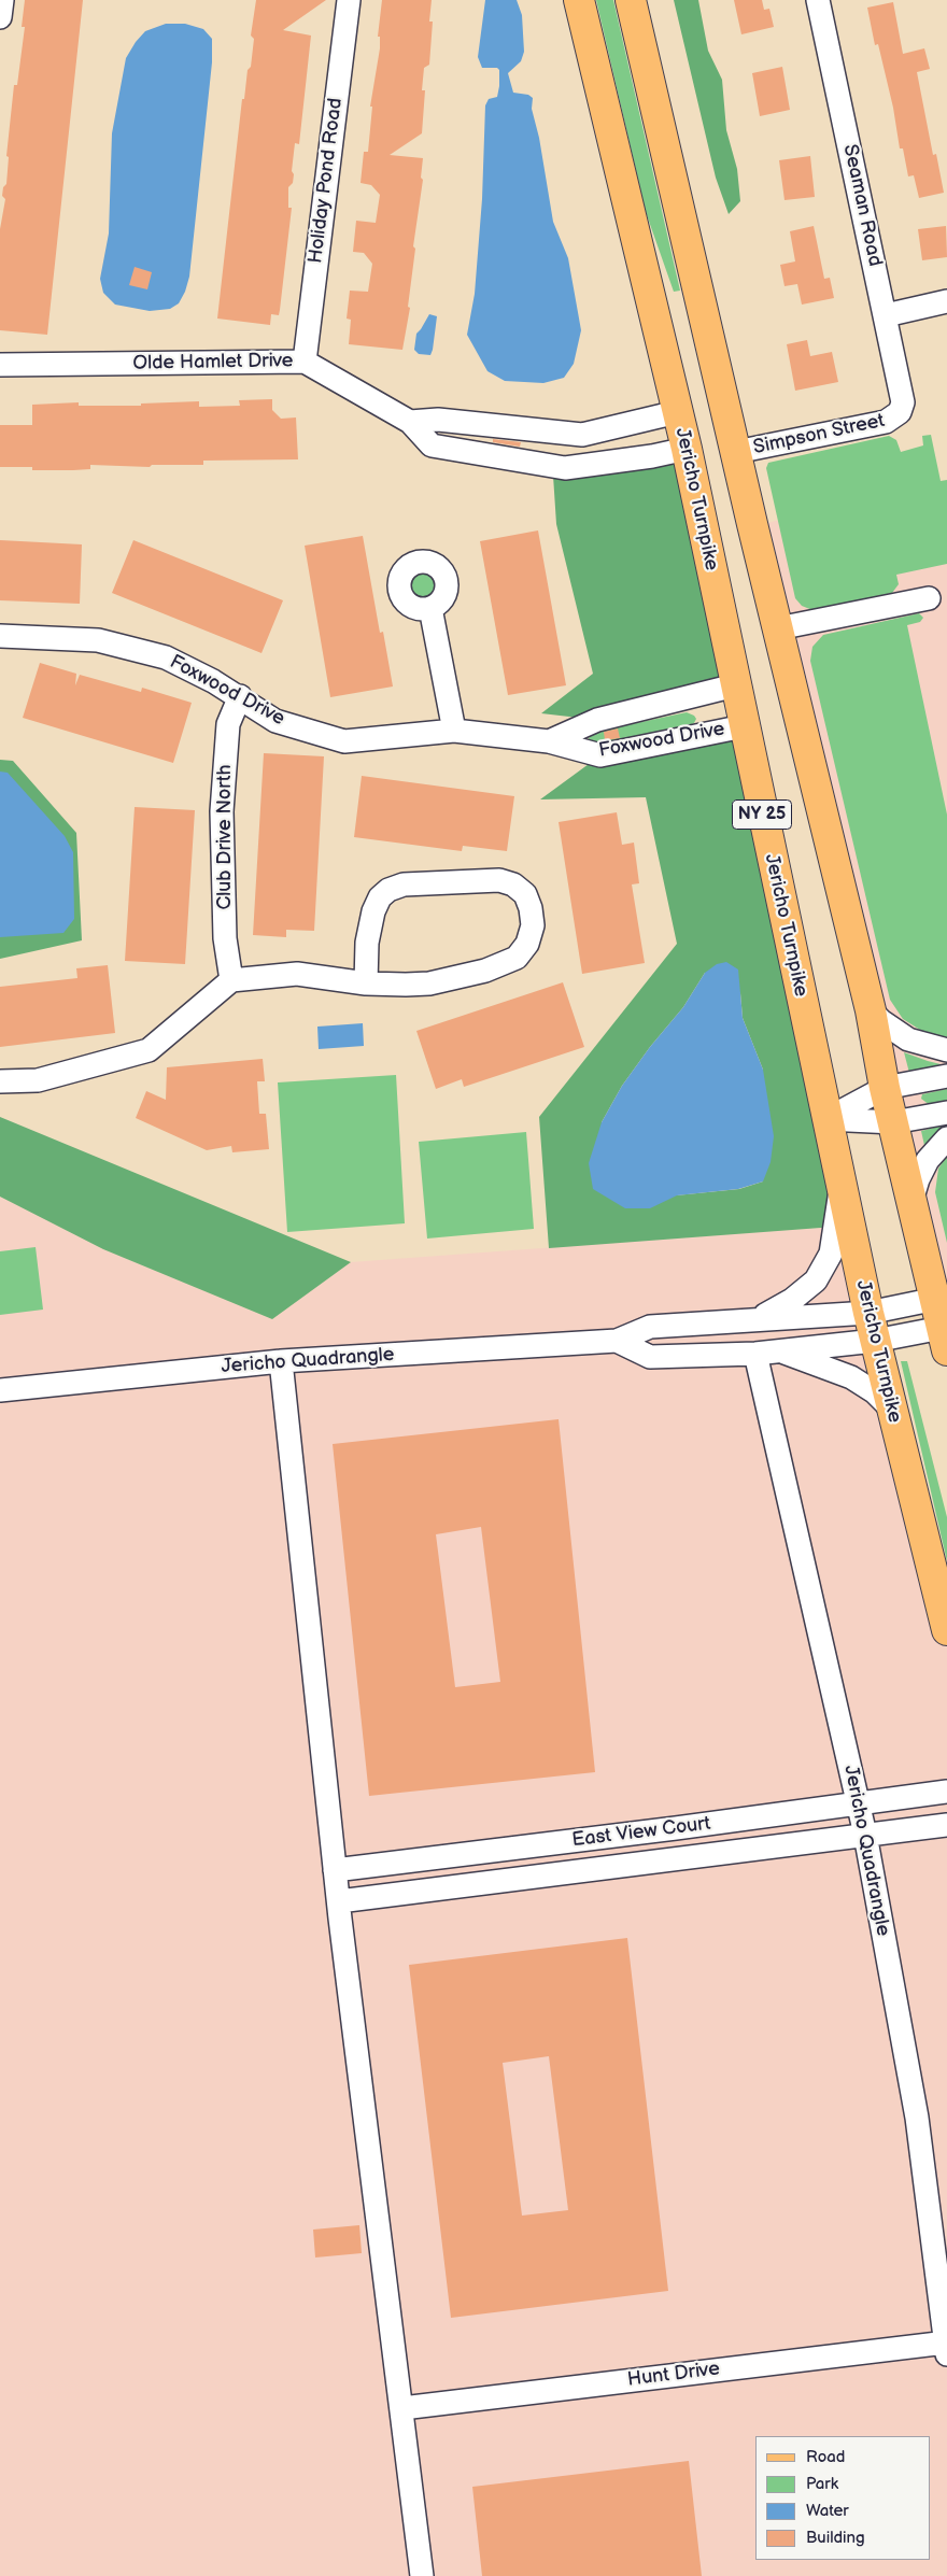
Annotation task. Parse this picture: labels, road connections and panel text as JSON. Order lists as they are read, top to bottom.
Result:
{
  "streets": {
    "main road": ["Jericho Turnpike", "NY 25"],
    "street": [
      "Holiday Pond Road",
      "Seaman Road",
      "Olde Hamlet Drive",
      "Simpson Street",
      "Foxwood Drive",
      "Club Drive North",
      "Jericho Quadrangle",
      "East View Court",
      "Hunt Drive"
    ]
  },
  "crossings": [
    ["Holiday Pond Road", "Olde Hamlet Drive"],
    ["Seaman Road", "Simpson Street"],
    ["Olde Hamlet Drive", "Jericho Turnpike"],
    ["Simpson Street", "NY 25"],
    ["Jericho Turnpike", "Foxwood Drive"],
    ["Jericho Turnpike", "Jericho Quadrangle"],
    ["Foxwood Drive", "Club Drive North"],
    ["NY 25", "Jericho Quadrangle"],
    ["Jericho Quadrangle", "East View Court"],
    ["Jericho Quadrangle", "Hunt Drive"]
  ],
  "legend": [
    "Road",
    "Park",
    "Water",
    "Building"
  ]
}
